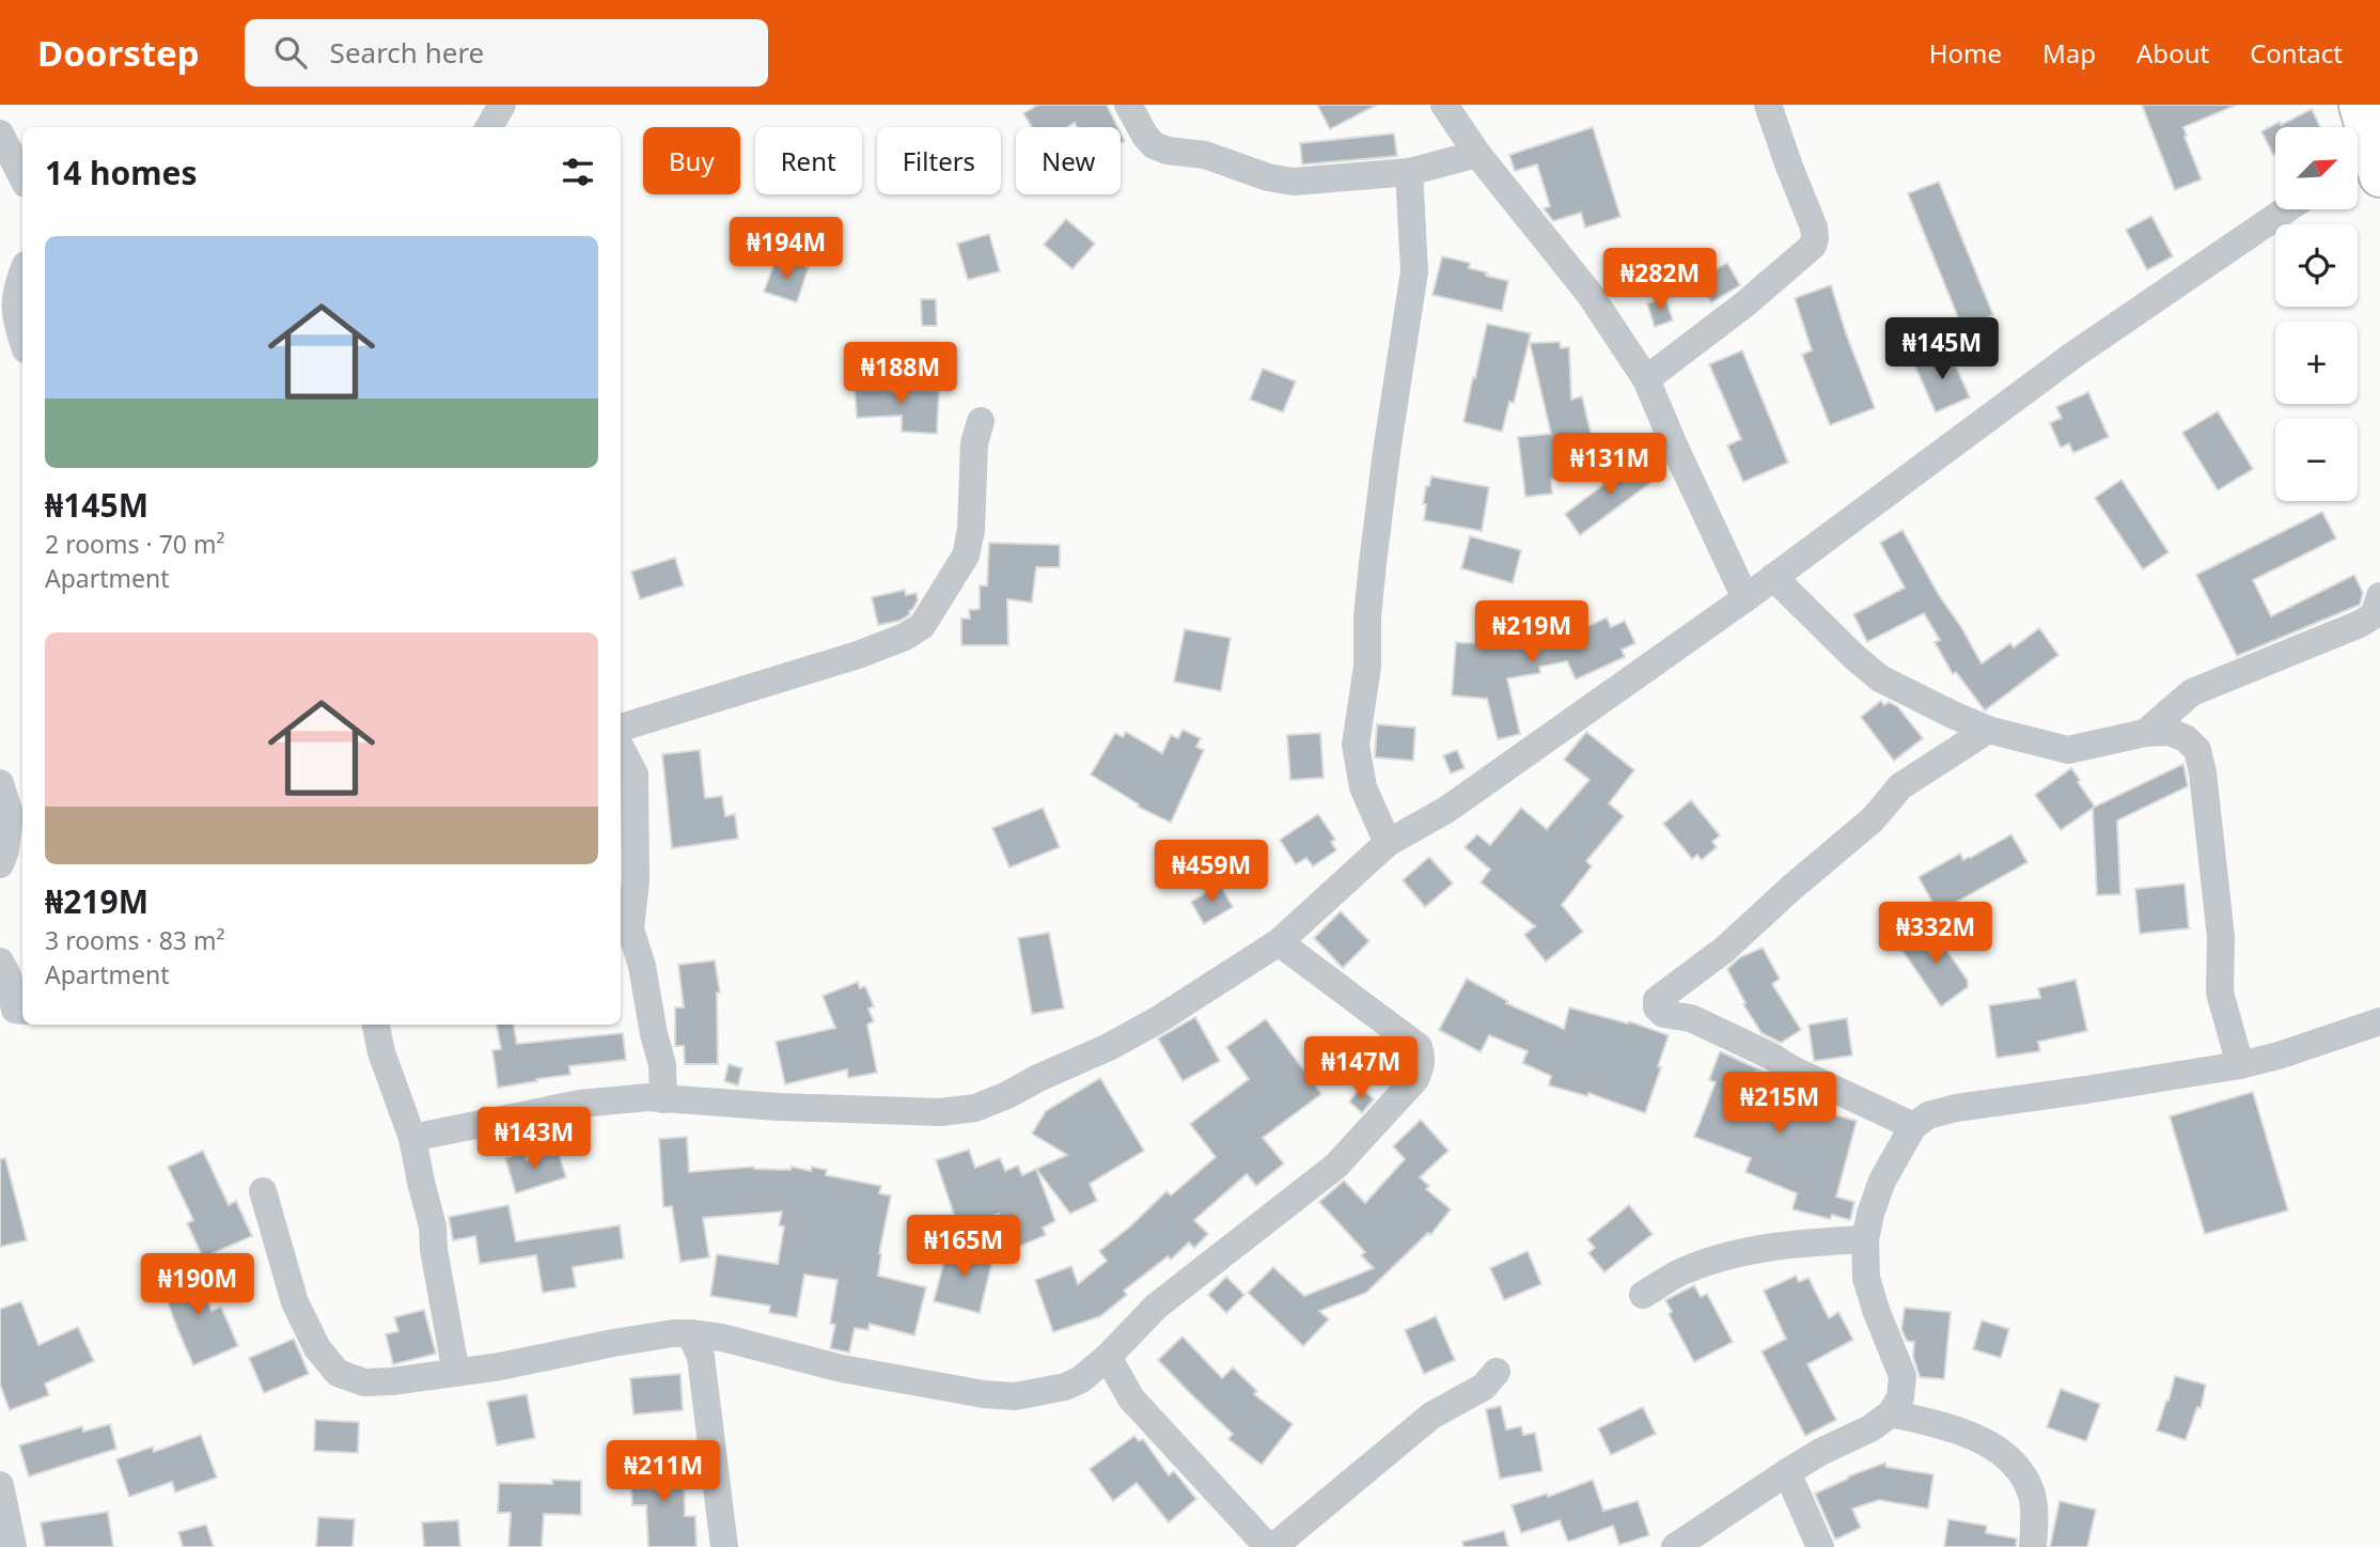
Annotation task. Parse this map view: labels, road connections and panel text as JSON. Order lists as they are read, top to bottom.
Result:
{
  "north": "top right",
  "page": {
    "header": "Doorstep",
    "search": "Search here",
    "nav": [
      "Home",
      "Map",
      "About",
      "Contact"
    ],
    "map_buttons": ["+", "−"],
    "chip": [
      "Buy",
      "Rent",
      "Filters",
      "New"
    ],
    "heading": "14 homes",
    "price": [
      "₦194M",
      "₦282M",
      "₦145M",
      "₦188M",
      "₦131M",
      "₦219M",
      "₦459M",
      "₦332M",
      "₦147M",
      "₦215M",
      "₦143M",
      "₦165M",
      "₦190M",
      "₦211M"
    ],
    "list": [
      {
        "name": "₦145M",
        "note": "2 rooms · 70 m² · Apartment"
      },
      {
        "name": "₦219M",
        "note": "3 rooms · 83 m² · Apartment"
      }
    ]
  }
}
